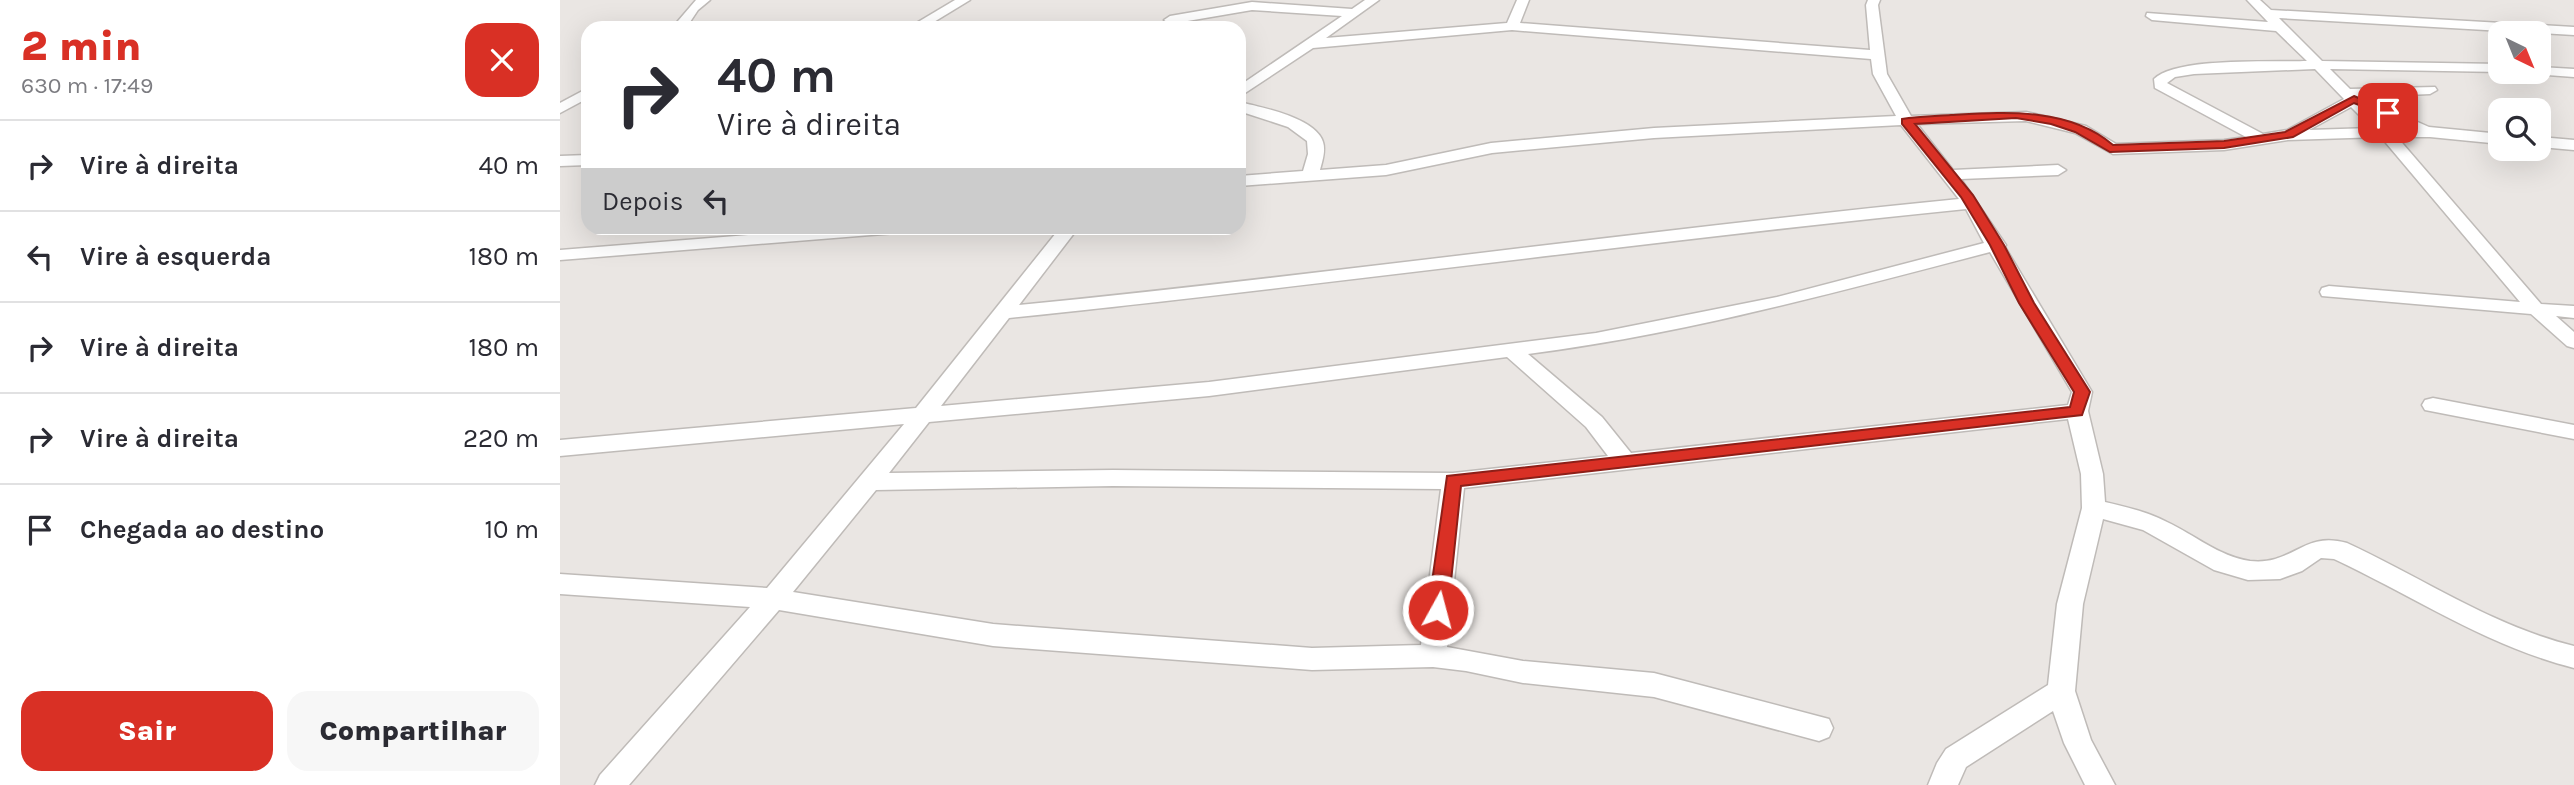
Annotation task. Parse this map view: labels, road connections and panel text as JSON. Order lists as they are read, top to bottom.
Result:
{
  "north": "bottom right",
  "page": {
    "heading": ["2 min", "630 m · 17:49"],
    "turn": ["40 m", "Vire à direita"],
    "list": [
      {
        "name": "Vire à direita",
        "value": "40 m"
      },
      {
        "name": "Vire à esquerda",
        "value": "180 m"
      },
      {
        "name": "Vire à direita",
        "value": "180 m"
      },
      {
        "name": "Vire à direita",
        "value": "220 m"
      },
      {
        "name": "Chegada ao destino",
        "value": "10 m"
      }
    ],
    "then": "Depois",
    "buttons": ["Sair", "Compartilhar"]
  }
}
